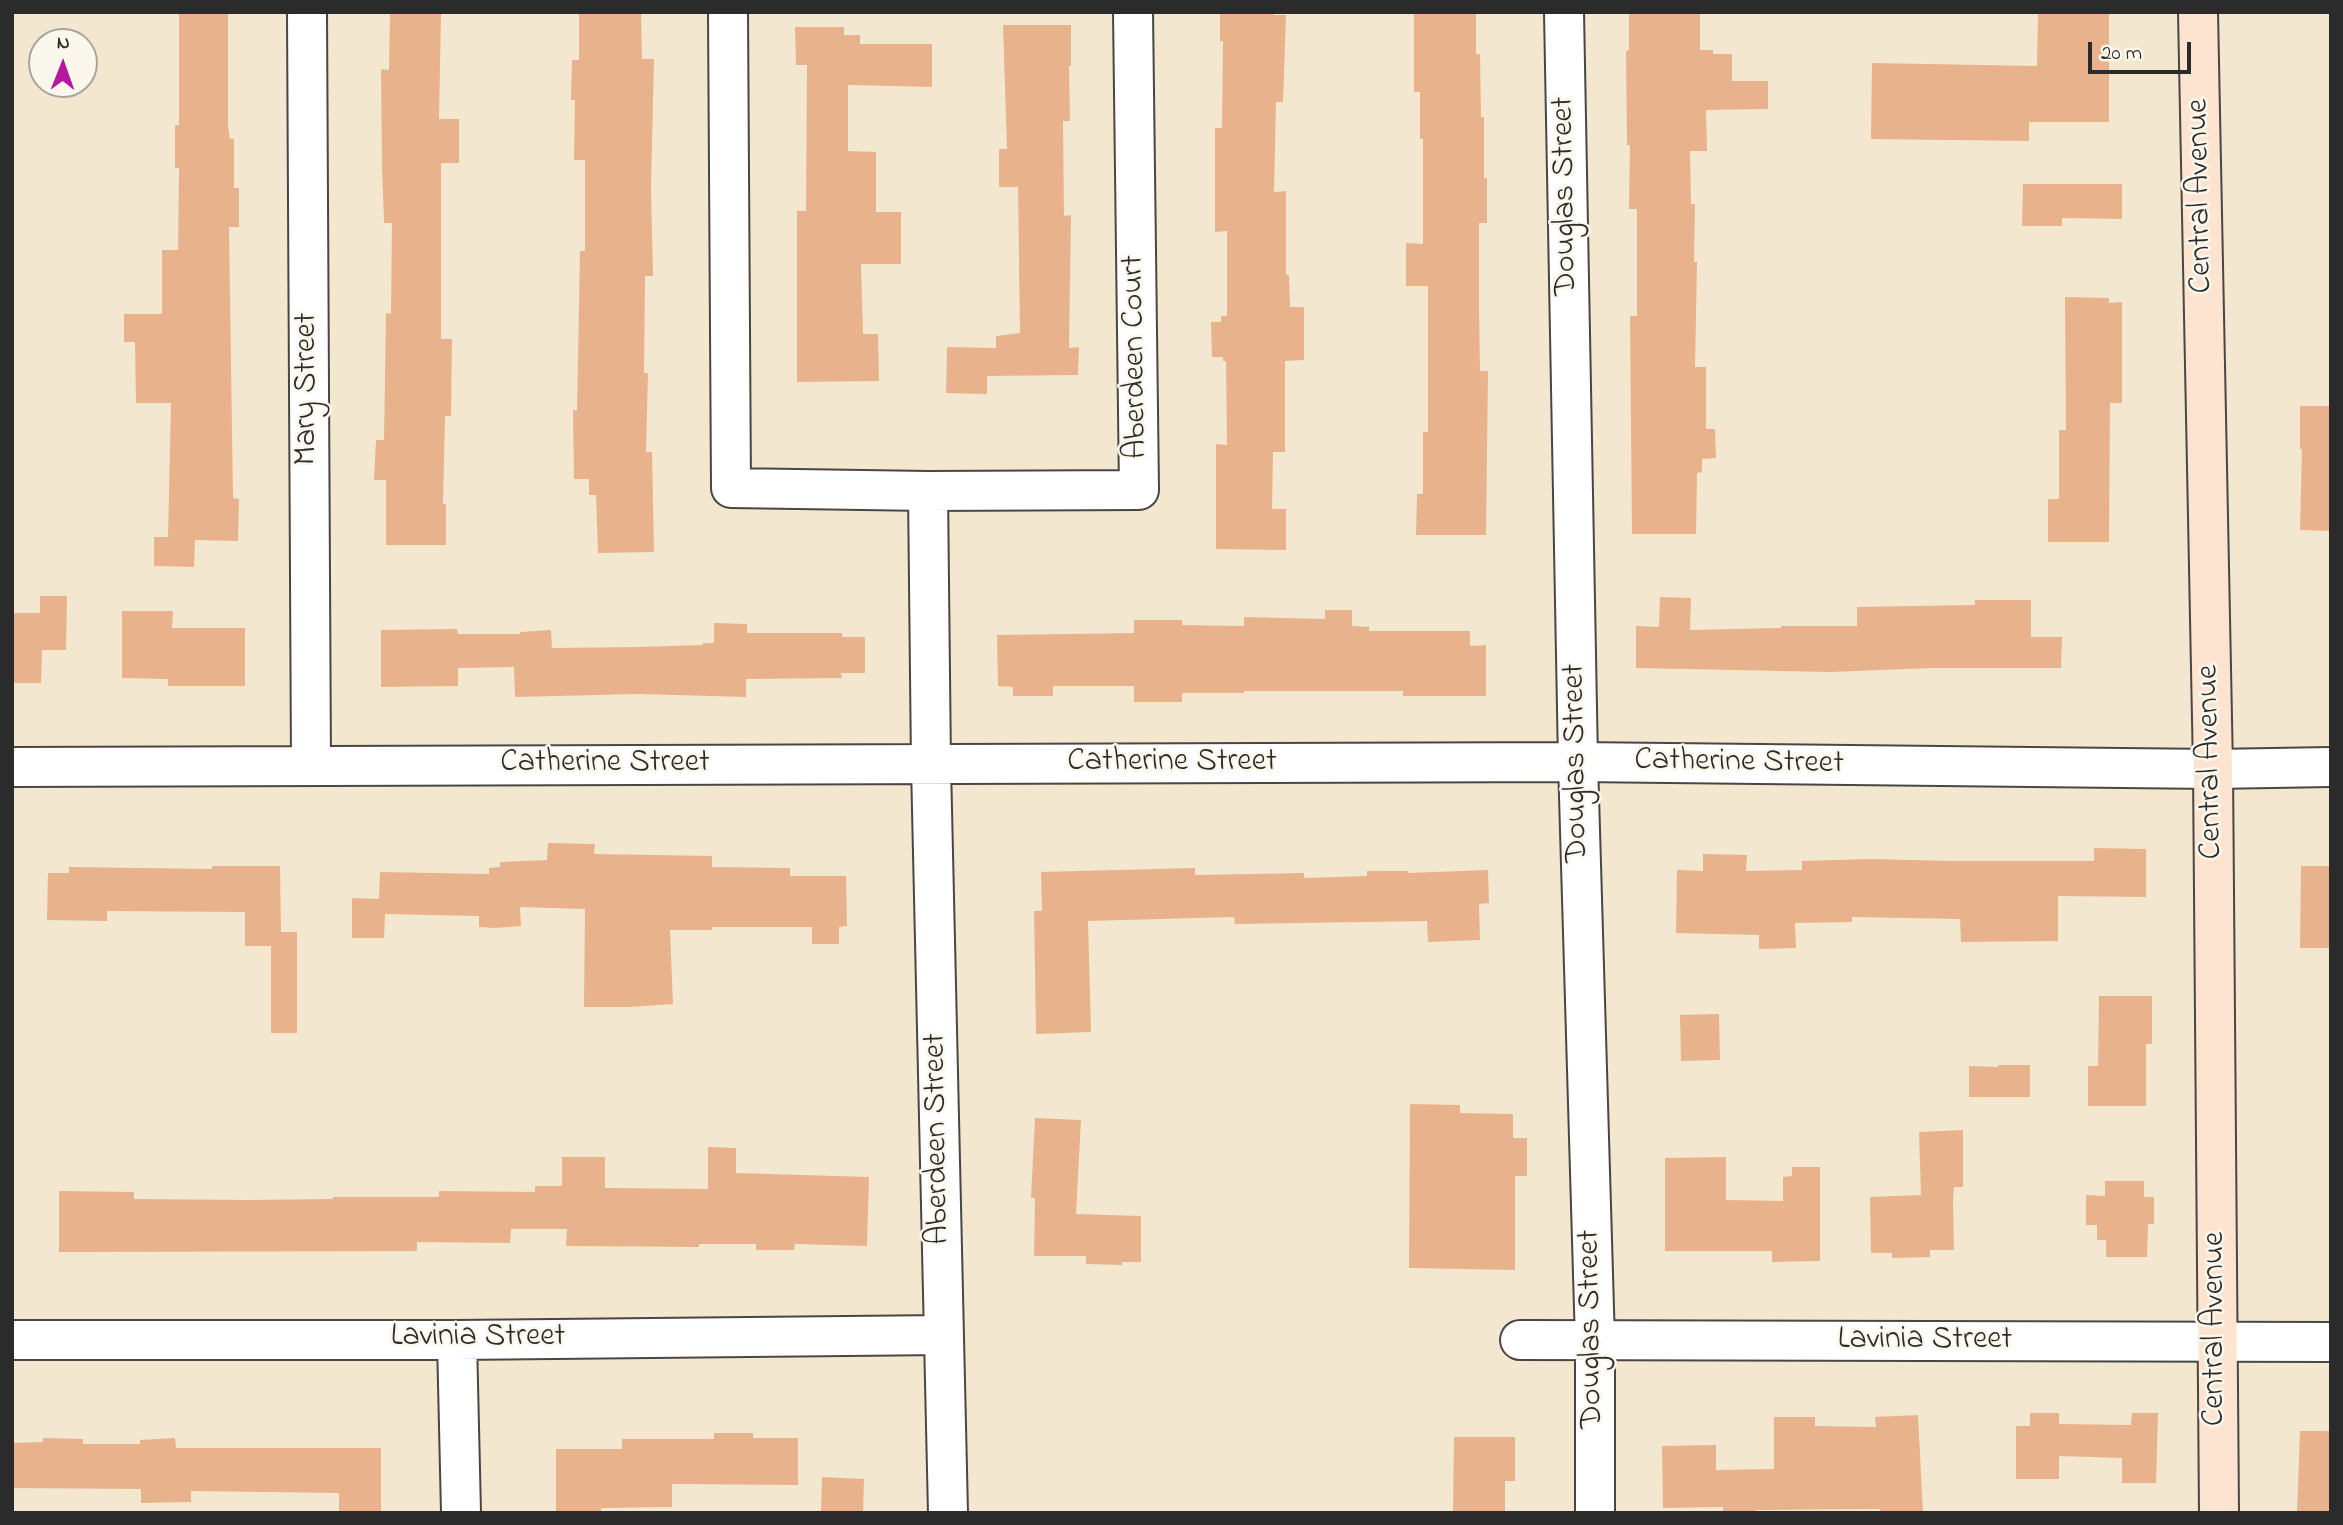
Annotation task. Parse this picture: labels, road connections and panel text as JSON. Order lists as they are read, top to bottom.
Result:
{
  "streets": {
    "main road": ["Central Avenue"],
    "street": [
      "Douglas Street",
      "Aberdeen Court",
      "Mary Street",
      "Catherine Street",
      "Aberdeen Street",
      "Lavinia Street"
    ]
  },
  "crossings": [
    ["Douglas Street", "Catherine Street"],
    ["Douglas Street", "Lavinia Street"],
    ["Central Avenue", "Catherine Street"],
    ["Central Avenue", "Lavinia Street"],
    ["Mary Street", "Catherine Street"],
    ["Catherine Street", "Aberdeen Street"],
    ["Aberdeen Street", "Lavinia Street"]
  ],
  "scale_bar": "20 m",
  "north": "top"
}
